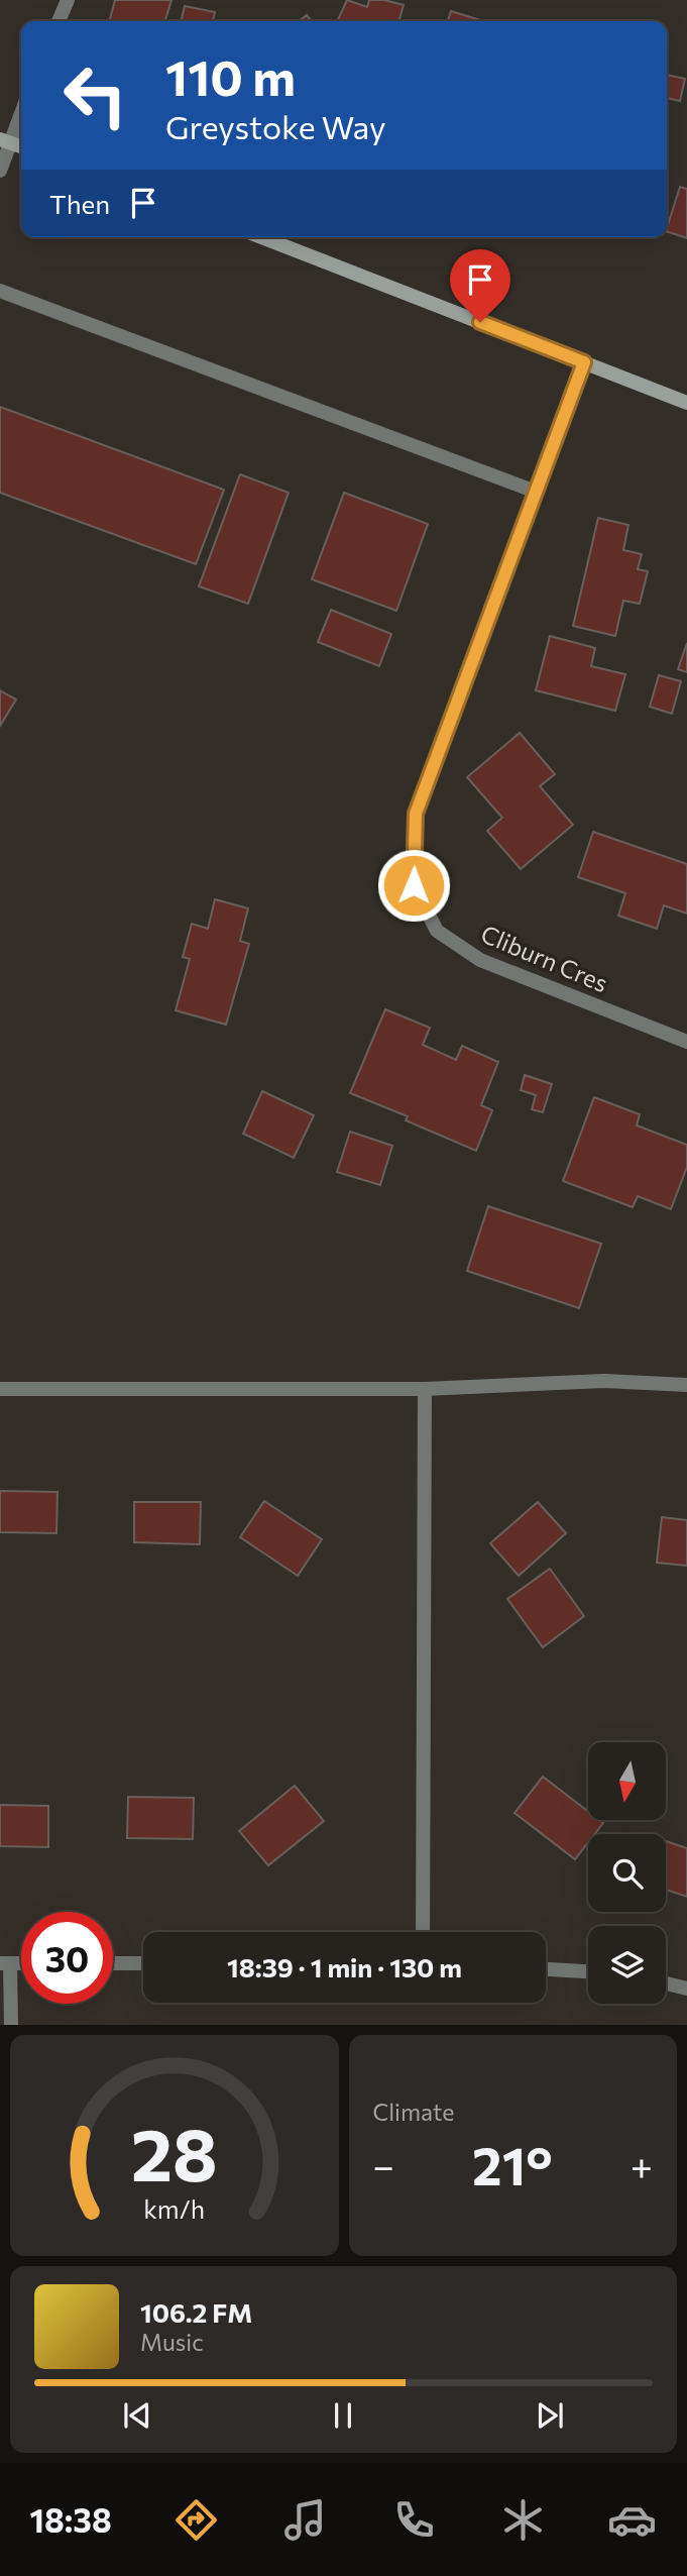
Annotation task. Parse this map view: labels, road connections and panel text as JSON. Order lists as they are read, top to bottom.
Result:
{
  "streets": {
    "street": ["Cliburn Cres"]
  },
  "north": "bottom",
  "page": {
    "turn": ["110 m", "Greystoke Way"],
    "then": "Then",
    "limit": "30",
    "trip": "18:39 · 1 min · 130 m",
    "tile": "Climate",
    "heat": ["−", "21°", "+"],
    "song": ["106.2 FM", "Music"],
    "tabs": "18:38",
    "gauge": ["28", "km/h"]
  }
}
